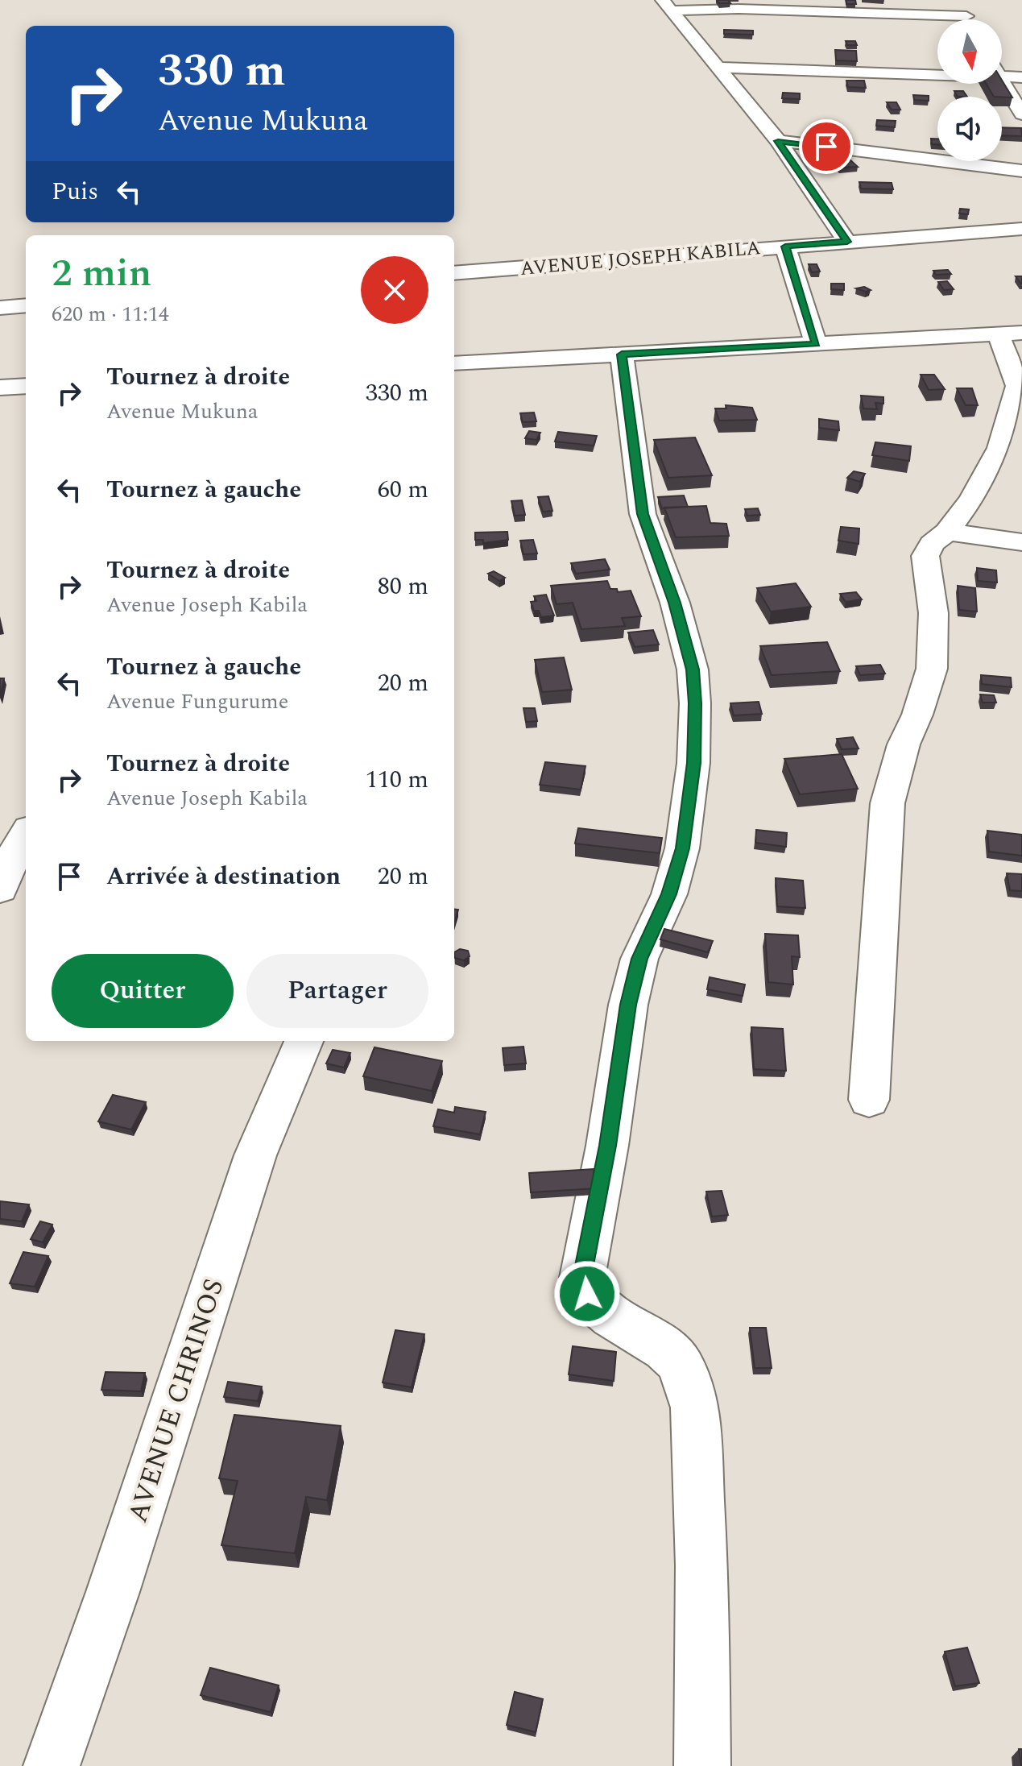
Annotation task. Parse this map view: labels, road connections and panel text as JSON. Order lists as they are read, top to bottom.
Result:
{
  "streets": {
    "street": ["AVENUE JOSEPH KABILA", "AVENUE CHRINOS"]
  },
  "north": "bottom",
  "page": {
    "turn": ["330 m", "Avenue Mukuna"],
    "then": "Puis",
    "heading": ["2 min", "620 m · 11:14"],
    "list": [
      {
        "name": "Tournez à droite",
        "note": "Avenue Mukuna",
        "value": "330 m"
      },
      {
        "name": "Tournez à gauche",
        "value": "60 m"
      },
      {
        "name": "Tournez à droite",
        "note": "Avenue Joseph Kabila",
        "value": "80 m"
      },
      {
        "name": "Tournez à gauche",
        "note": "Avenue Fungurume",
        "value": "20 m"
      },
      {
        "name": "Tournez à droite",
        "note": "Avenue Joseph Kabila",
        "value": "110 m"
      },
      {
        "name": "Arrivée à destination",
        "value": "20 m"
      }
    ],
    "buttons": ["Quitter", "Partager"]
  }
}
